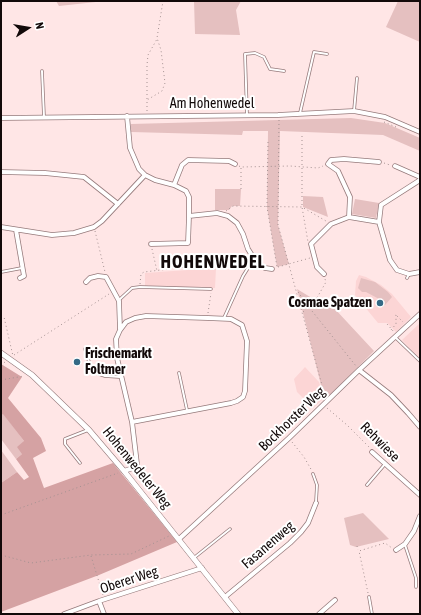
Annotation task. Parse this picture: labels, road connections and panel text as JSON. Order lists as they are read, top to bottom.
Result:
{
  "streets": {
    "street": [
      "Am Hohenwedel",
      "Bockhorster Weg",
      "Rehwiese",
      "Hohenwedeler Weg",
      "Fasanenweg",
      "Oberer Weg"
    ]
  },
  "crossings": [
    ["Bockhorster Weg", "Rehwiese"],
    ["Bockhorster Weg", "Hohenwedeler Weg"],
    ["Hohenwedeler Weg", "Fasanenweg"],
    ["Hohenwedeler Weg", "Oberer Weg"]
  ],
  "districts": ["HOHENWEDEL"],
  "places": ["Cosmae Spatzen", "Frischemarkt Foltmer"],
  "north": "right"
}
